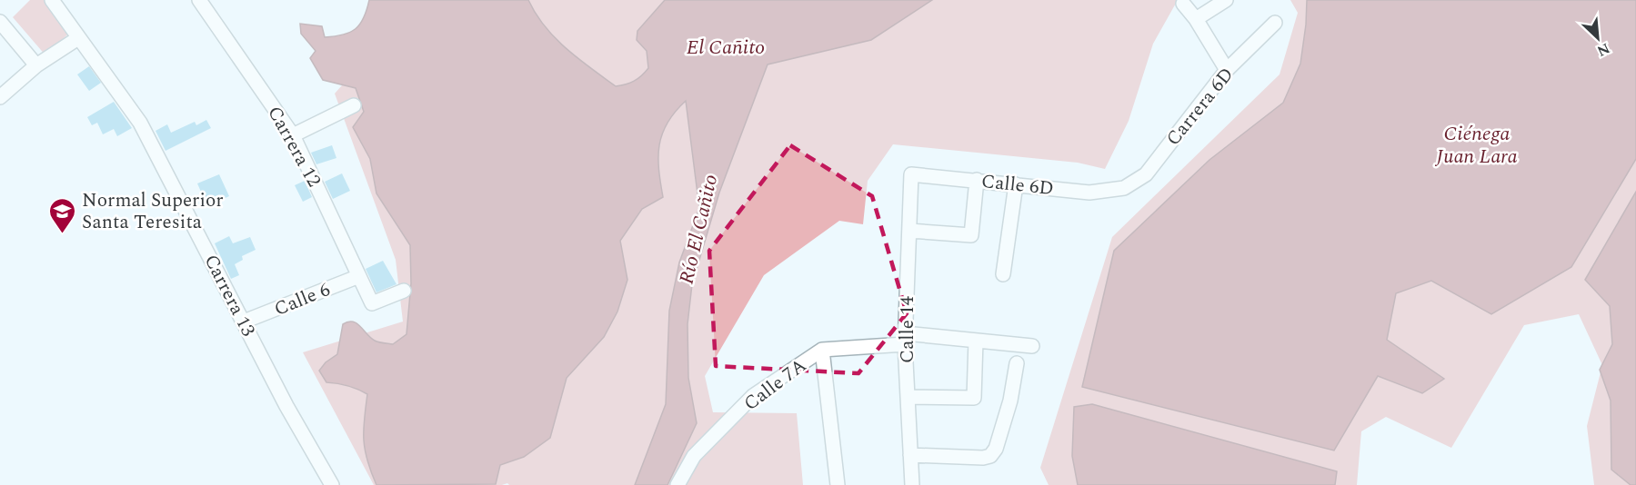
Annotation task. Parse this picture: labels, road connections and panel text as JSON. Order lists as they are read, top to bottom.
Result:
{
  "streets": {
    "street": [
      "Carrera 6D",
      "Carrera 12",
      "Calle 6D",
      "Carrera 13",
      "Calle 6",
      "Calle 14",
      "Calle 7A"
    ]
  },
  "crossings": [
    ["Carrera 6D", "Calle 6D"],
    ["Carrera 12", "Calle 6"],
    ["Calle 6D", "Calle 14"],
    ["Carrera 13", "Calle 6"],
    ["Calle 14", "Calle 7A"]
  ],
  "water": ["El Cañito", "Ciénega Juan Lara", "Río El Cañito"],
  "places": {
    "school or university": ["Normal Superior Santa Teresita"]
  },
  "north": "bottom right"
}
